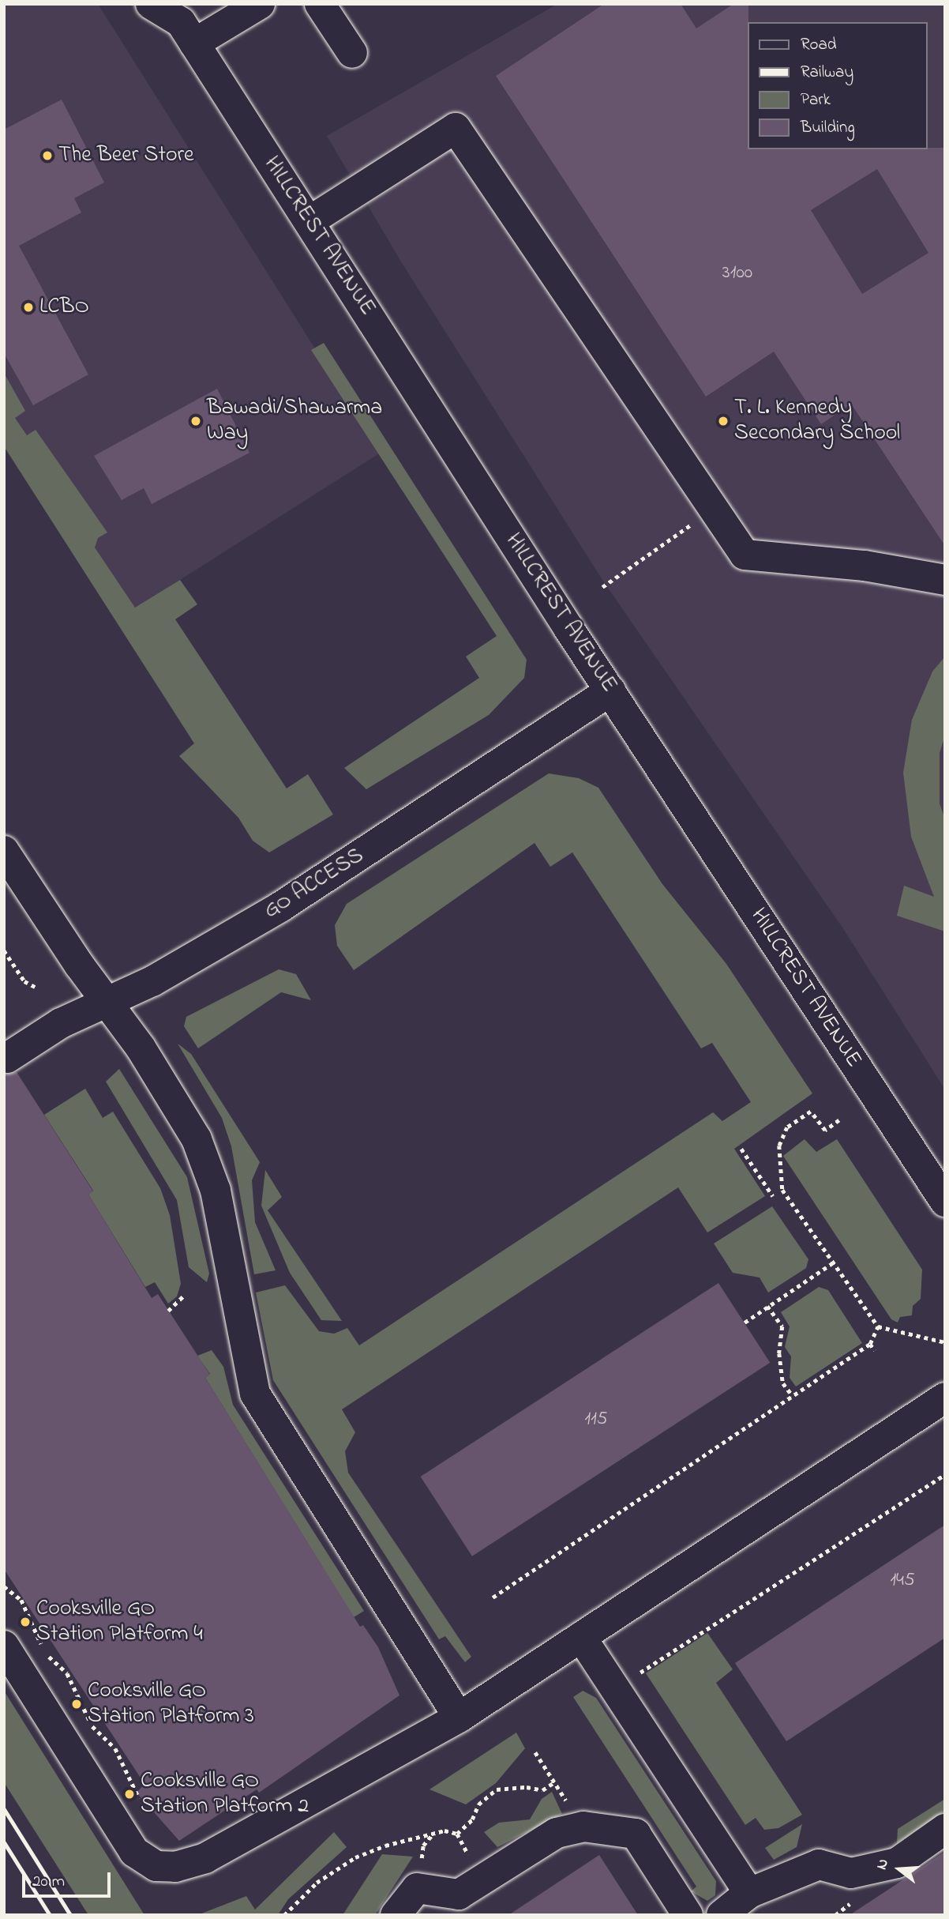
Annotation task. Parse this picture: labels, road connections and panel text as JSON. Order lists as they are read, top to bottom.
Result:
{
  "streets": {
    "street": ["HILLCREST AVENUE", "GO ACCESS"]
  },
  "crossings": [
    ["HILLCREST AVENUE", "GO ACCESS"]
  ],
  "places": [
    "The Beer Store",
    "LCBO",
    "Bawadi/Shawarma Way",
    "T. L. Kennedy Secondary School",
    "Cooksville GO Station Platform 4",
    "Cooksville GO Station Platform 3",
    "Cooksville GO Station Platform 2"
  ],
  "house_numbers": ["3100", "115", "145"],
  "legend": [
    "Road",
    "Railway",
    "Park",
    "Building"
  ],
  "scale_bar": "20 m",
  "north": "left"
}
